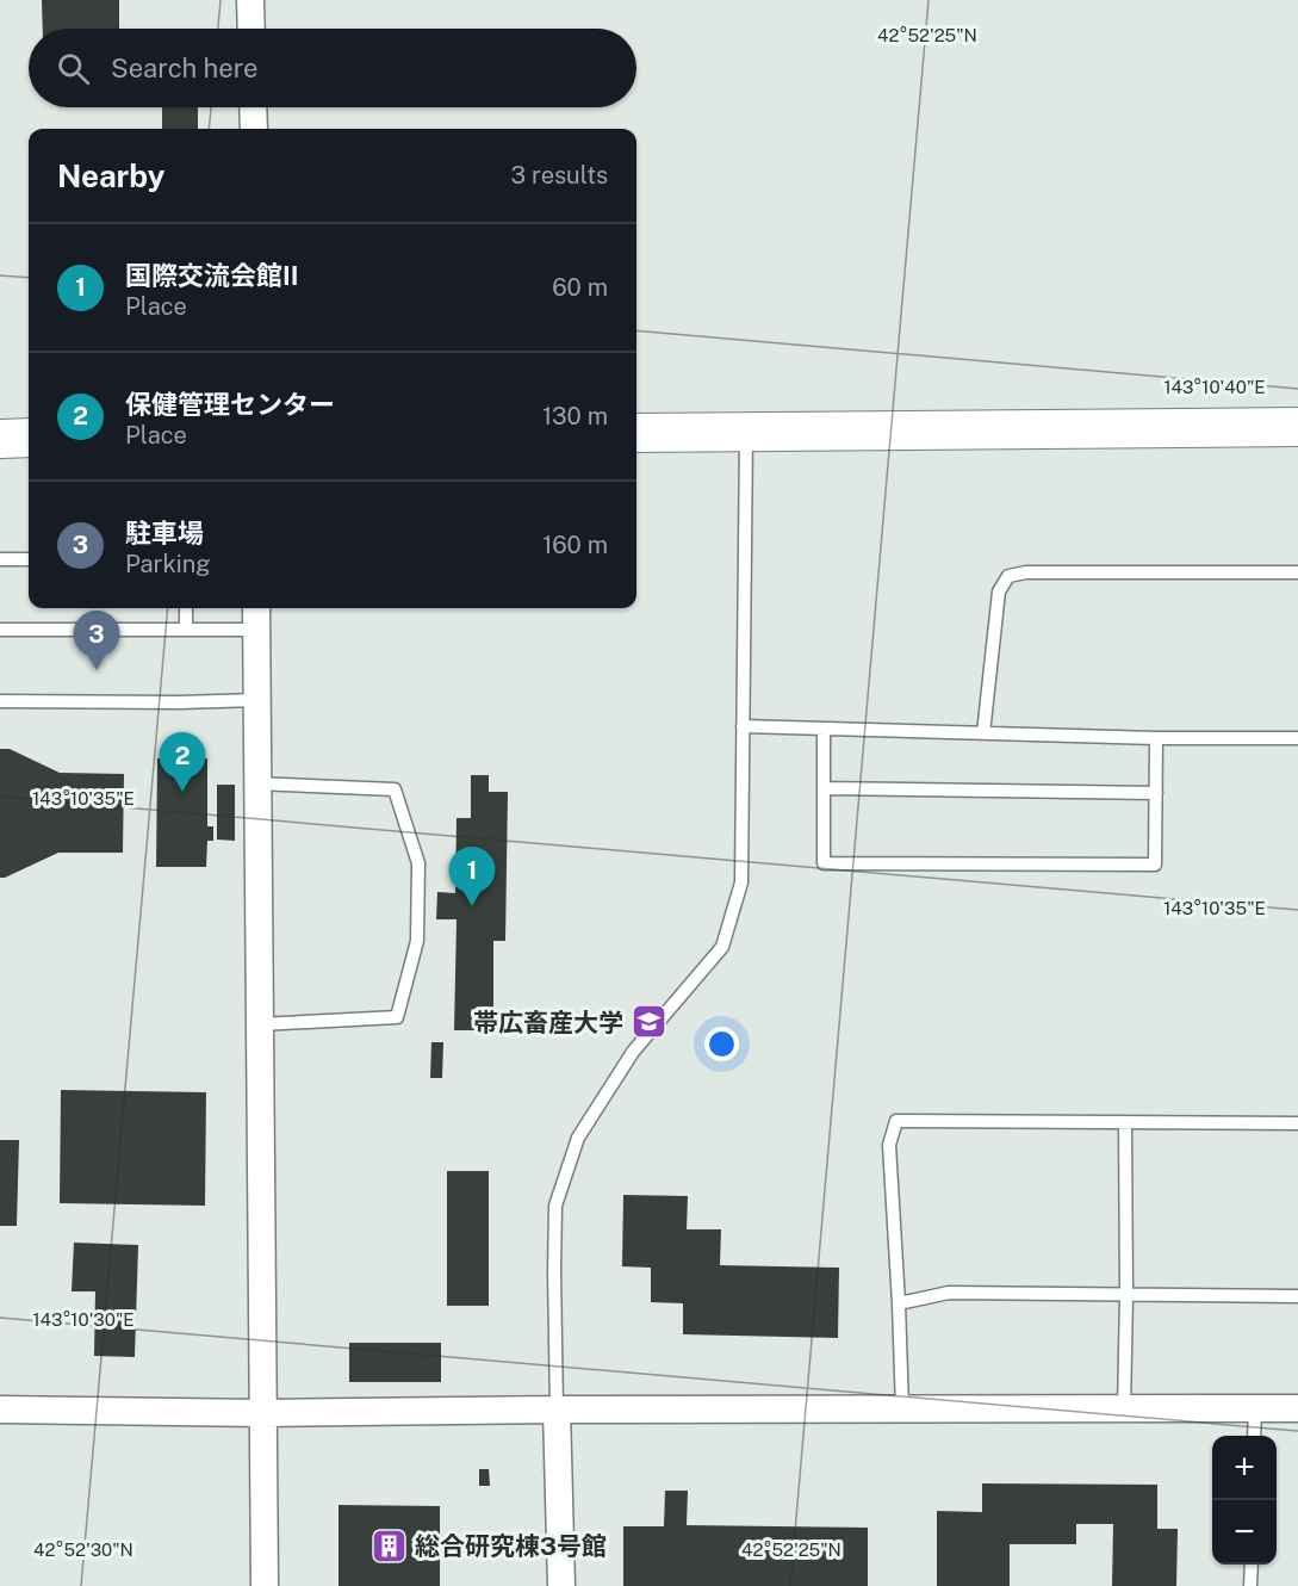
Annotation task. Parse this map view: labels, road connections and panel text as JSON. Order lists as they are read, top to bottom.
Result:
{
  "places": {
    "school or university": ["帯広畜産大学"],
    "building": ["総合研究棟3号館"]
  },
  "page": {
    "search": "Search here",
    "heading": ["Nearby", "3 results"],
    "list": [
      {
        "mark": "1",
        "name": "国際交流会館II",
        "note": "Place",
        "value": "60 m"
      },
      {
        "mark": "2",
        "name": "保健管理センター",
        "note": "Place",
        "value": "130 m"
      },
      {
        "mark": "3",
        "name": "駐車場",
        "note": "Parking",
        "value": "160 m"
      }
    ],
    "pins": ["3", "2", "1"],
    "map_buttons": ["+", "−"]
  },
  "coordinates": [
    "42°52'25\"N",
    "143°10'40\"E",
    "143°10'35\"E",
    "143°10'30\"E",
    "42°52'30\"N"
  ]
}
